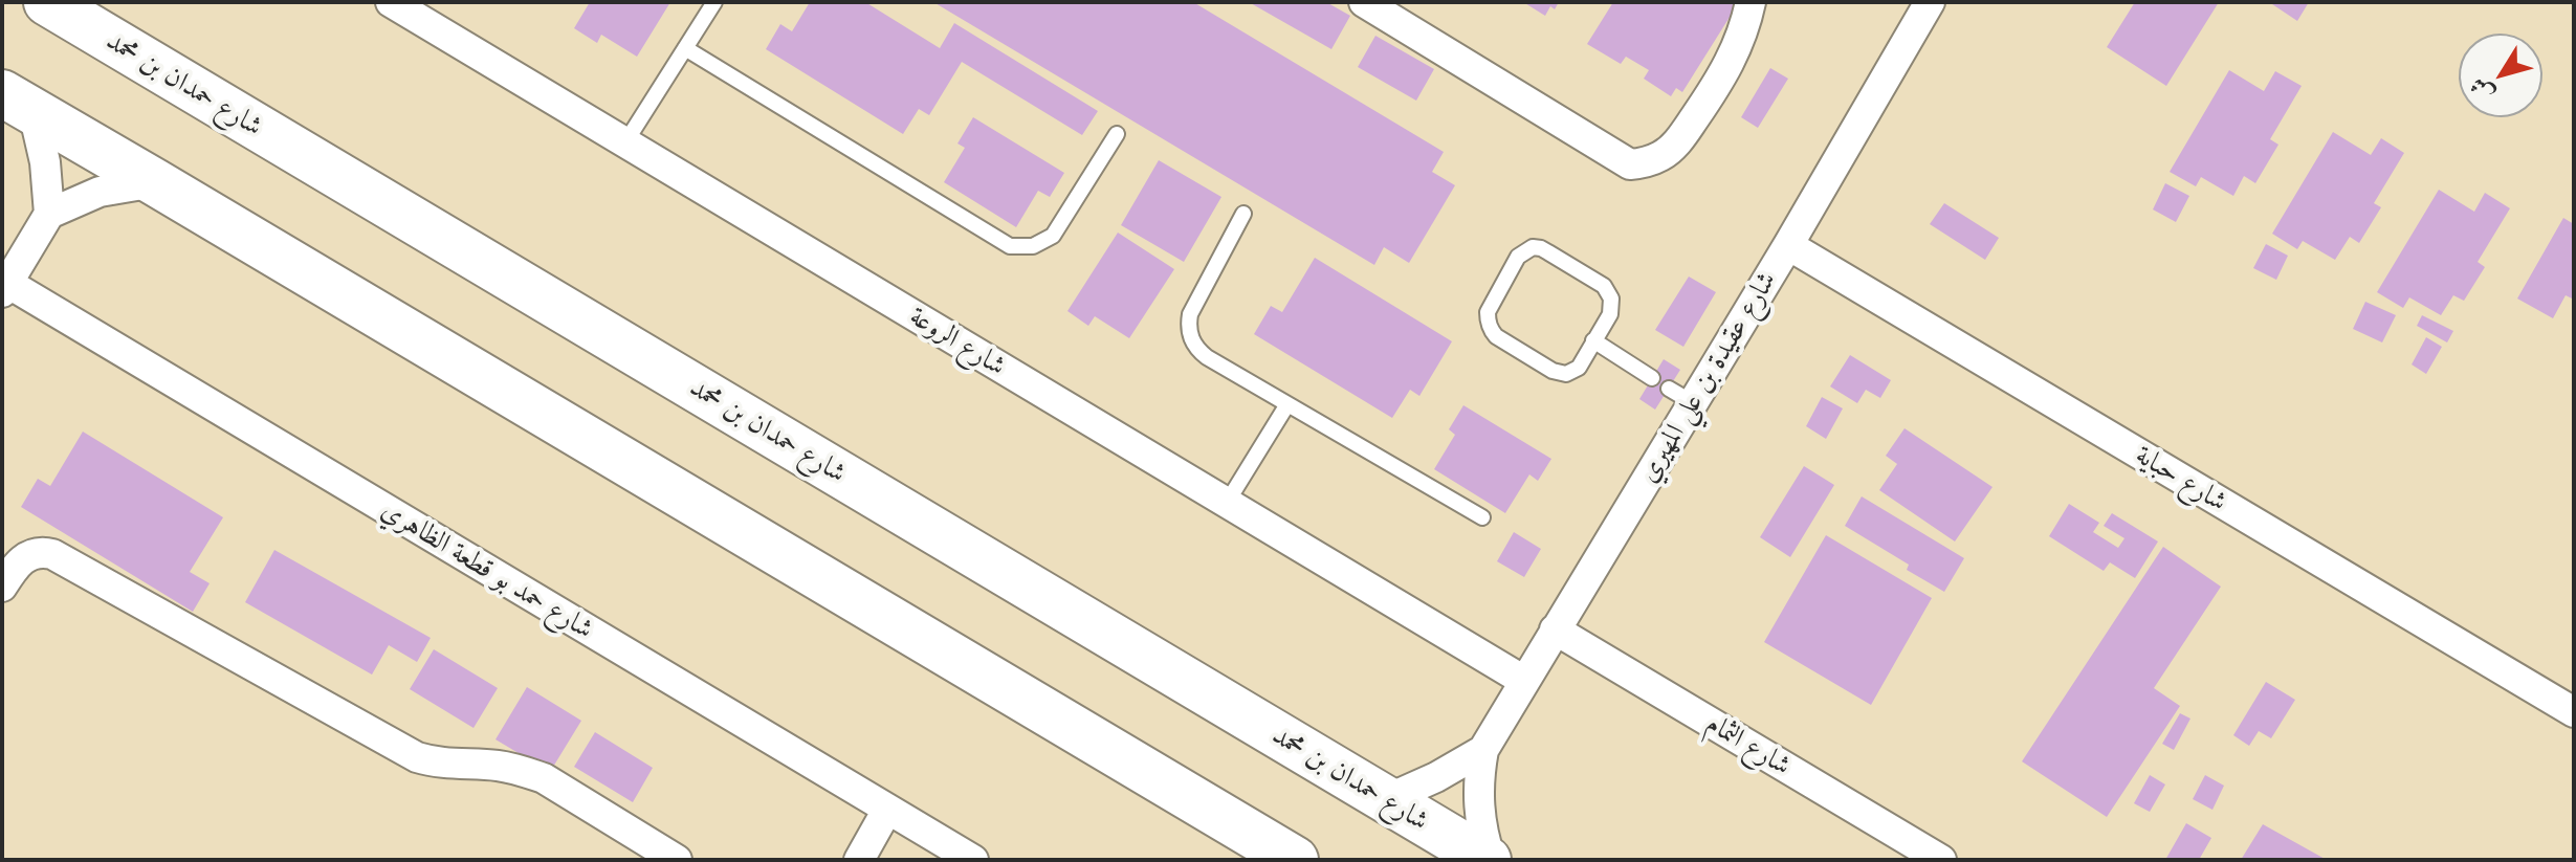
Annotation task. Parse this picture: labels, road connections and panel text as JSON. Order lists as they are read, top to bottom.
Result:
{
  "streets": {
    "main road": ["شارع حمدان بن محمد"],
    "street": [
      "شارع الروعة",
      "شارع عقيدة بن علي المهيري",
      "شارع حباية",
      "شارع حمد بو قطعة الظاهري",
      "شارع الثمام"
    ]
  },
  "crossings": [
    ["شارع حمدان بن محمد", "شارع عقيدة بن علي المهيري"],
    ["شارع الروعة", "شارع عقيدة بن علي المهيري"],
    ["شارع عقيدة بن علي المهيري", "شارع حباية"],
    ["شارع عقيدة بن علي المهيري", "شارع الثمام"]
  ],
  "north": "bottom left"
}
